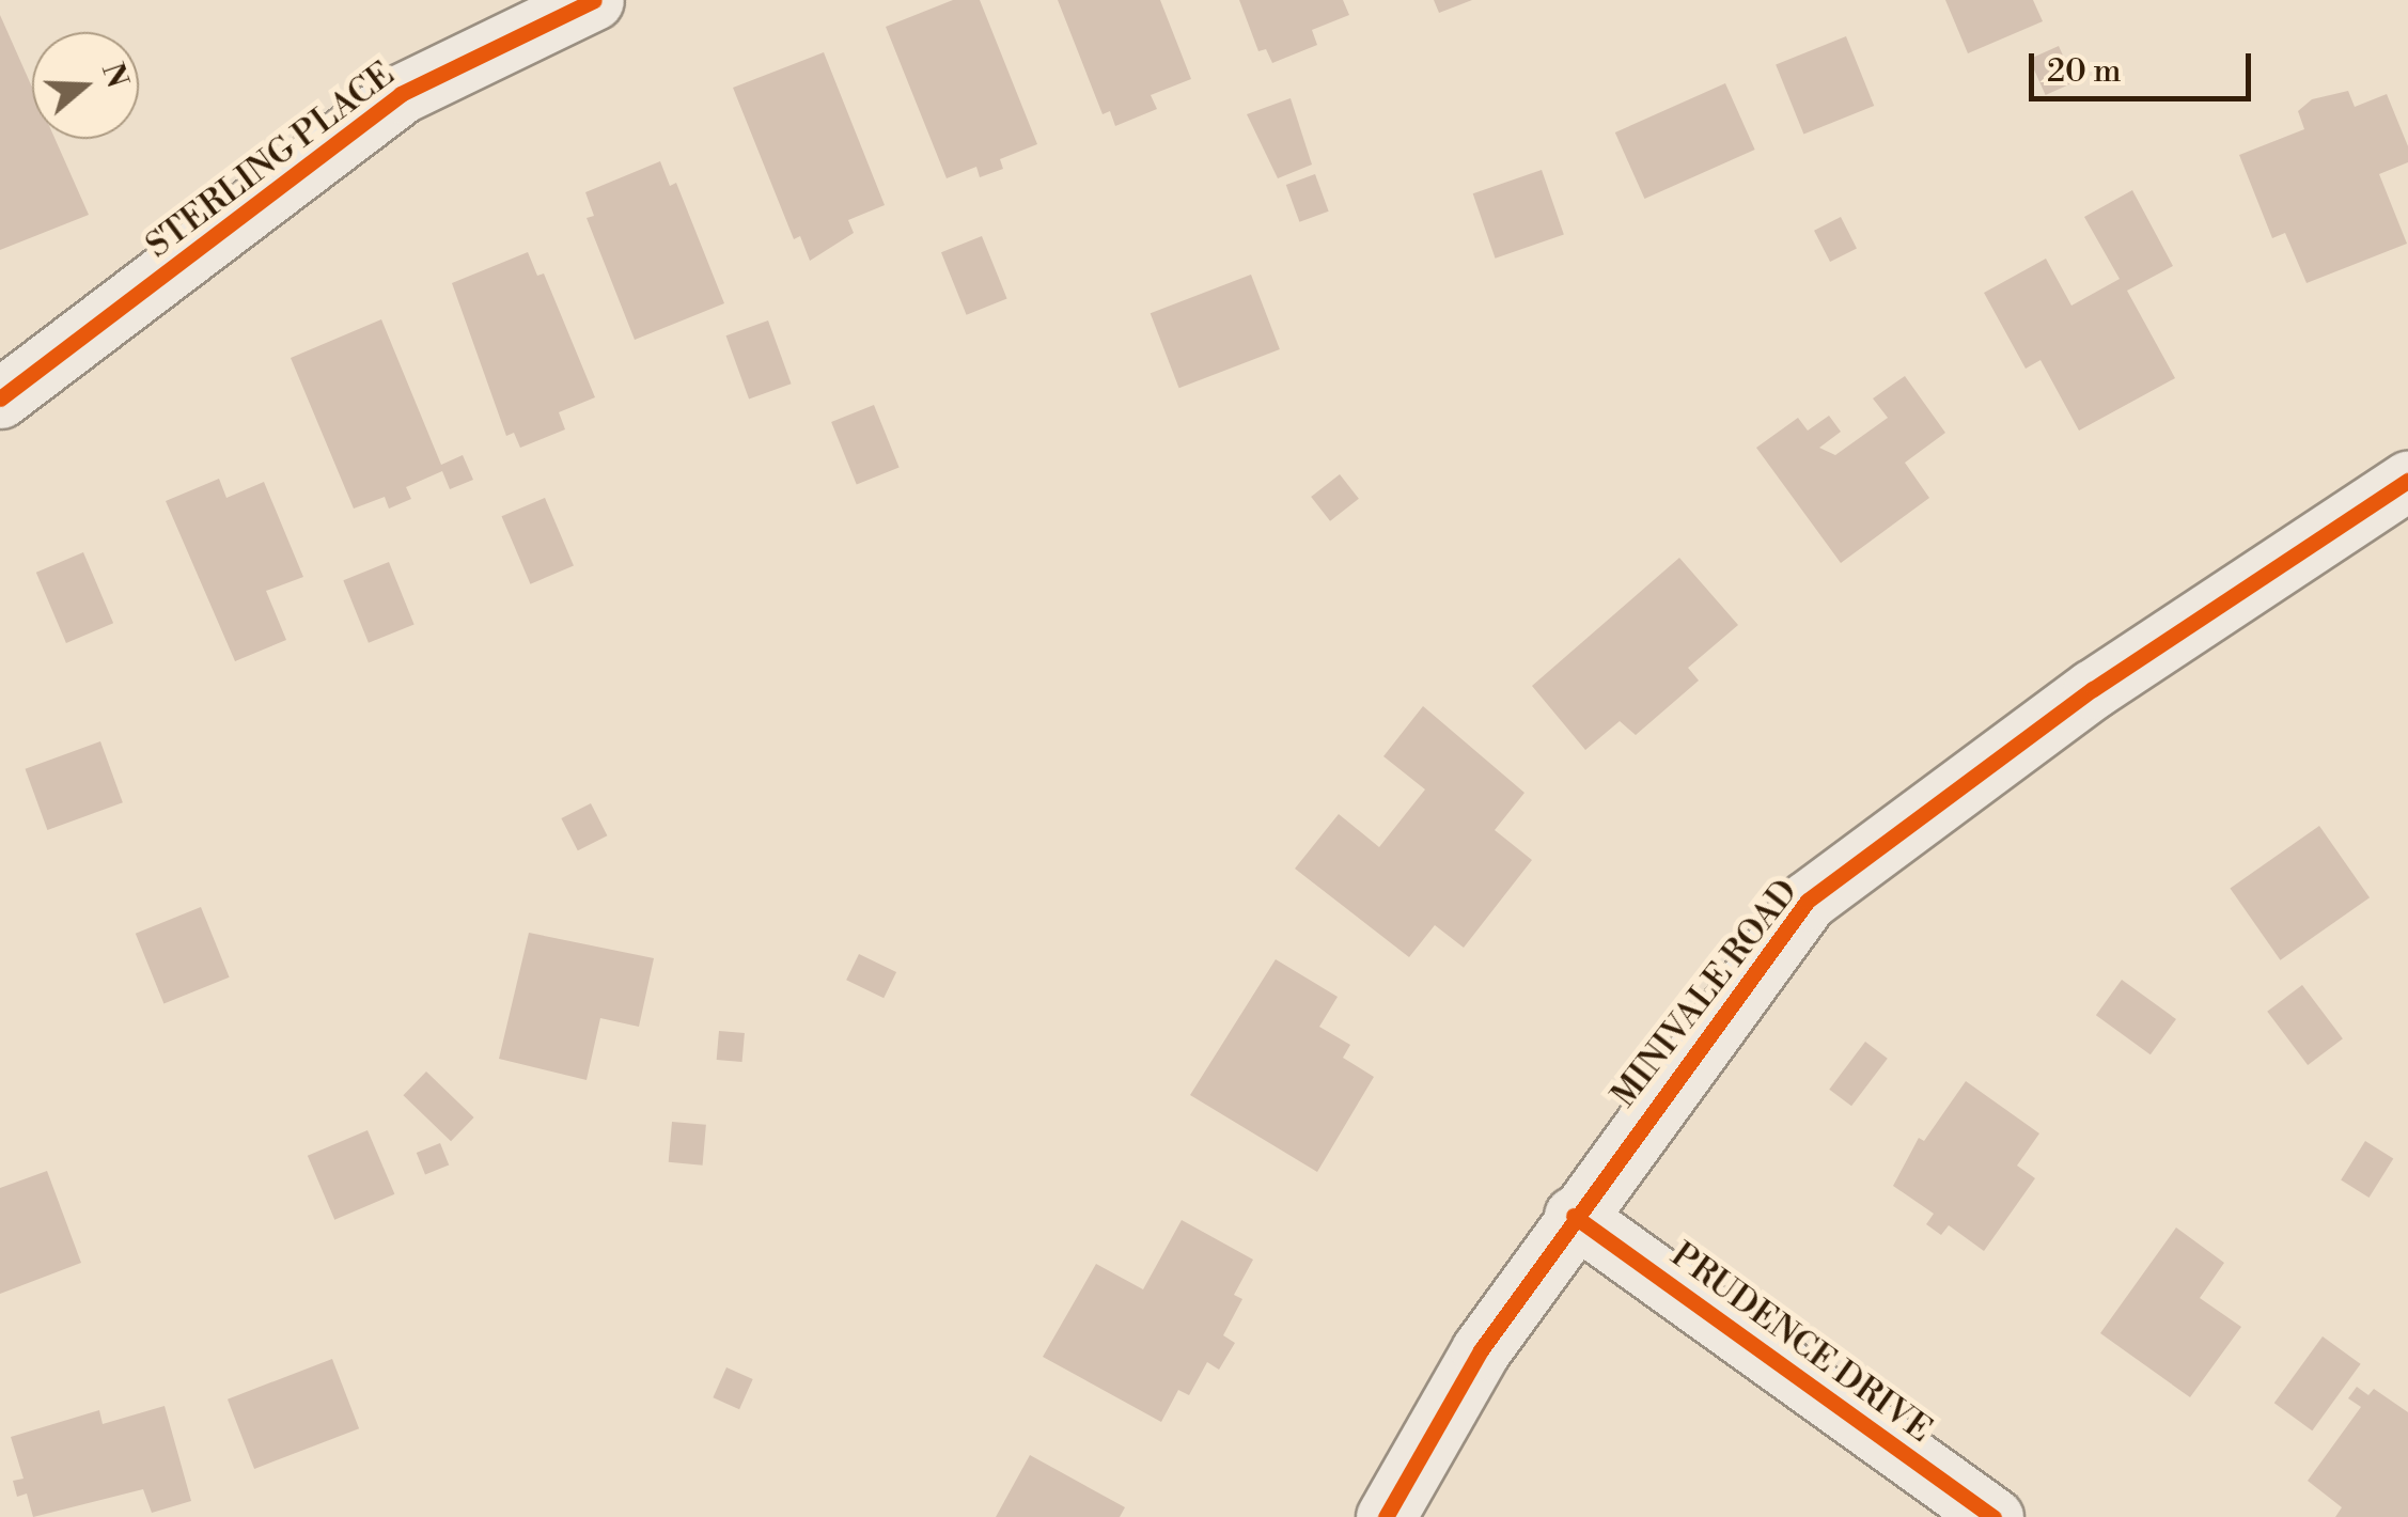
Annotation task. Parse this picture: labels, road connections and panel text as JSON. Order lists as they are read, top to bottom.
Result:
{
  "streets": {
    "street": ["STERLING PLACE", "MINIVALE ROAD", "PRUDENCE DRIVE"]
  },
  "crossings": [
    ["MINIVALE ROAD", "PRUDENCE DRIVE"]
  ],
  "scale_bar": "20 m",
  "north": "right"
}
